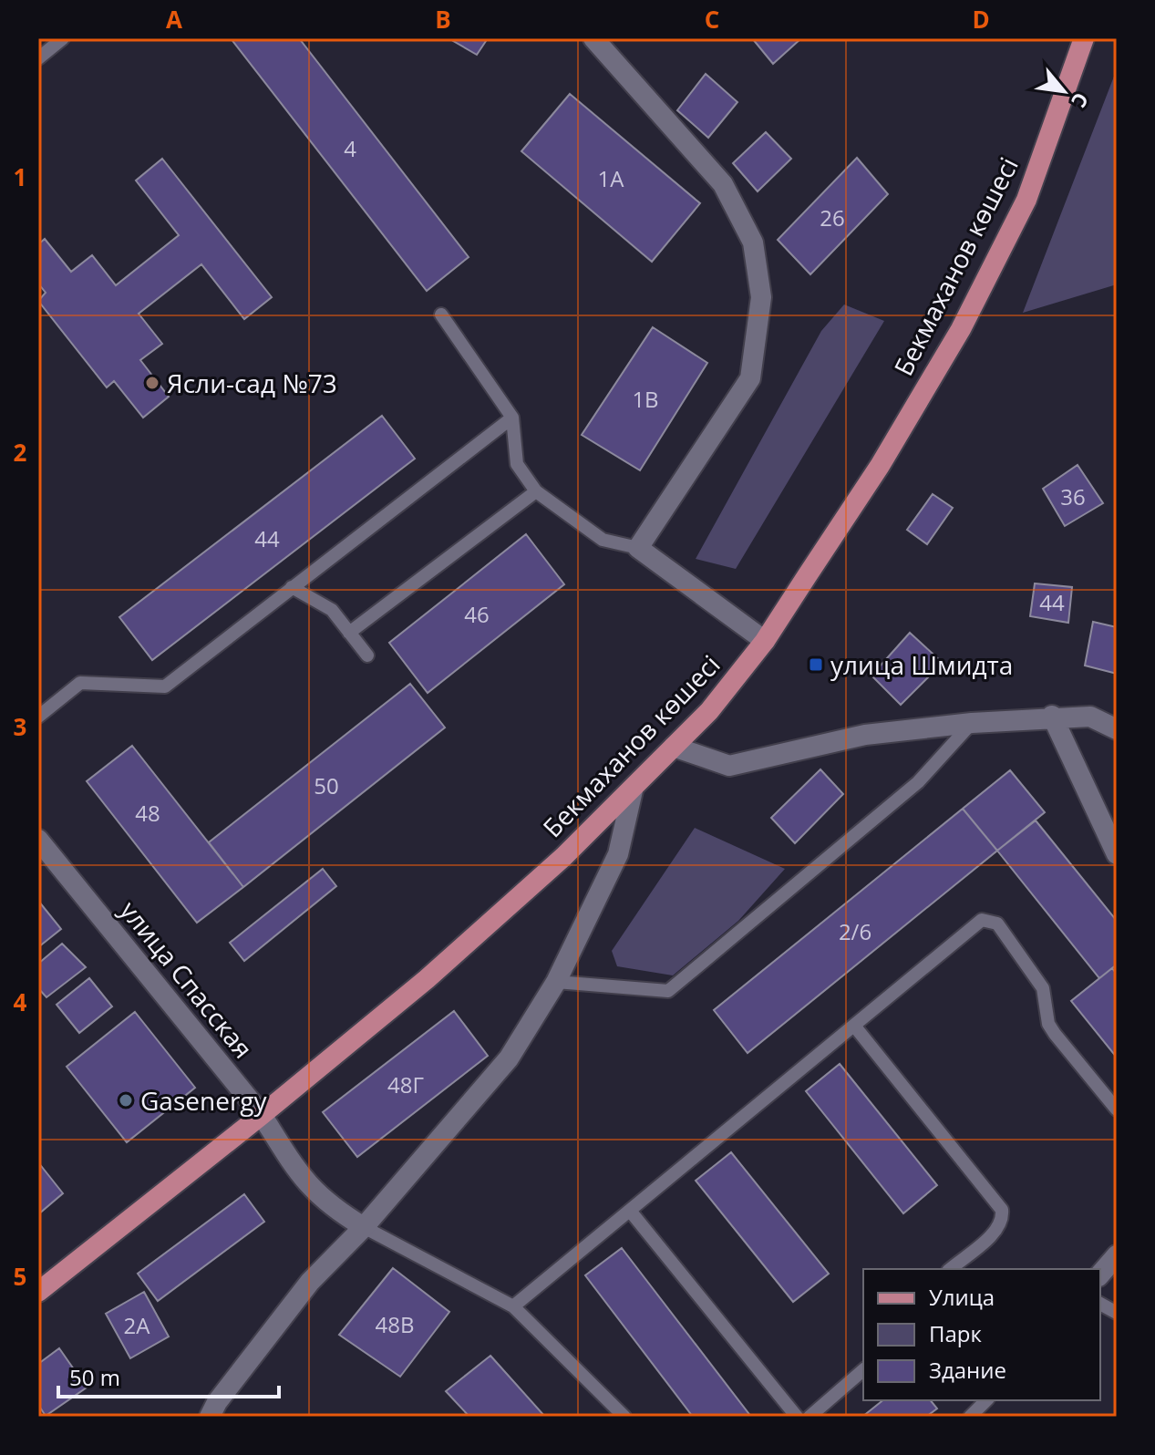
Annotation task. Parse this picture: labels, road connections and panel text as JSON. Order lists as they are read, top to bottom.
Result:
{
  "streets": {
    "main road": ["Бекмаханов көшесі"],
    "street": ["улица Спасская"]
  },
  "crossings": [
    ["Бекмаханов көшесі", "улица Спасская"]
  ],
  "places": {
    "other": ["Ясли-сад №73", "Gasenergy"],
    "transit": ["улица Шмидта"]
  },
  "house_numbers": [
    "4",
    "1А",
    "26",
    "1В",
    "36",
    "44",
    "44",
    "46",
    "50",
    "48",
    "2/6",
    "48Г",
    "48В",
    "2А"
  ],
  "legend": ["Улица", "Парк", "Здание"],
  "scale_bar": "50 m",
  "north": "bottom right",
  "grid": {
    "columns": [
      "A",
      "B",
      "C",
      "D"
    ],
    "rows": [
      "1",
      "2",
      "3",
      "4",
      "5"
    ]
  }
}
